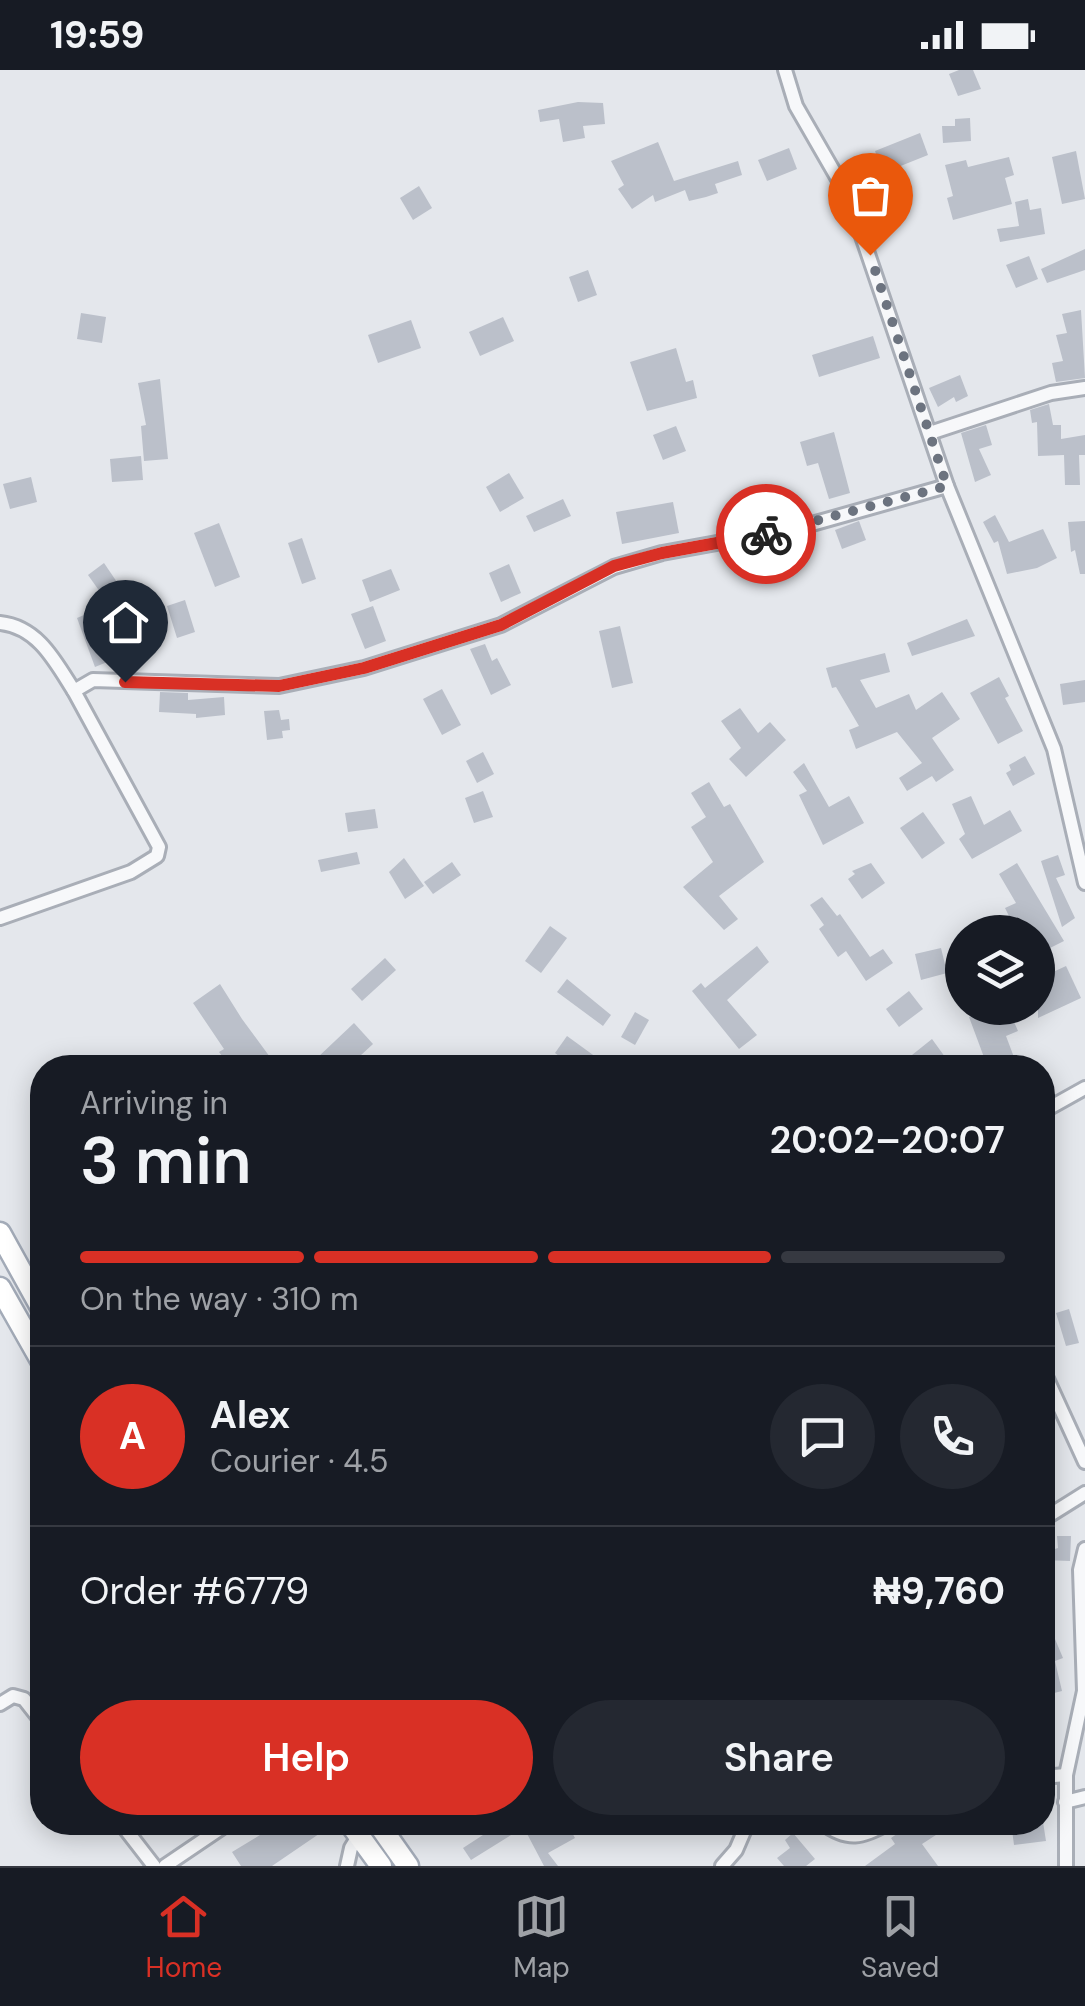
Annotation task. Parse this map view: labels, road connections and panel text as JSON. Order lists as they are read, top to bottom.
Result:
{
  "page": {
    "status": "19:59",
    "heading": ["3 min", "Arriving in", "20:02–20:07"],
    "panel": [
      "Alex",
      "Courier · 4.5",
      "Order #6779",
      "₦9,760"
    ],
    "bar": "On the way · 310 m",
    "round": "A",
    "buttons": ["Help", "Share"],
    "tabs": ["Home", "Map", "Saved"]
  }
}
